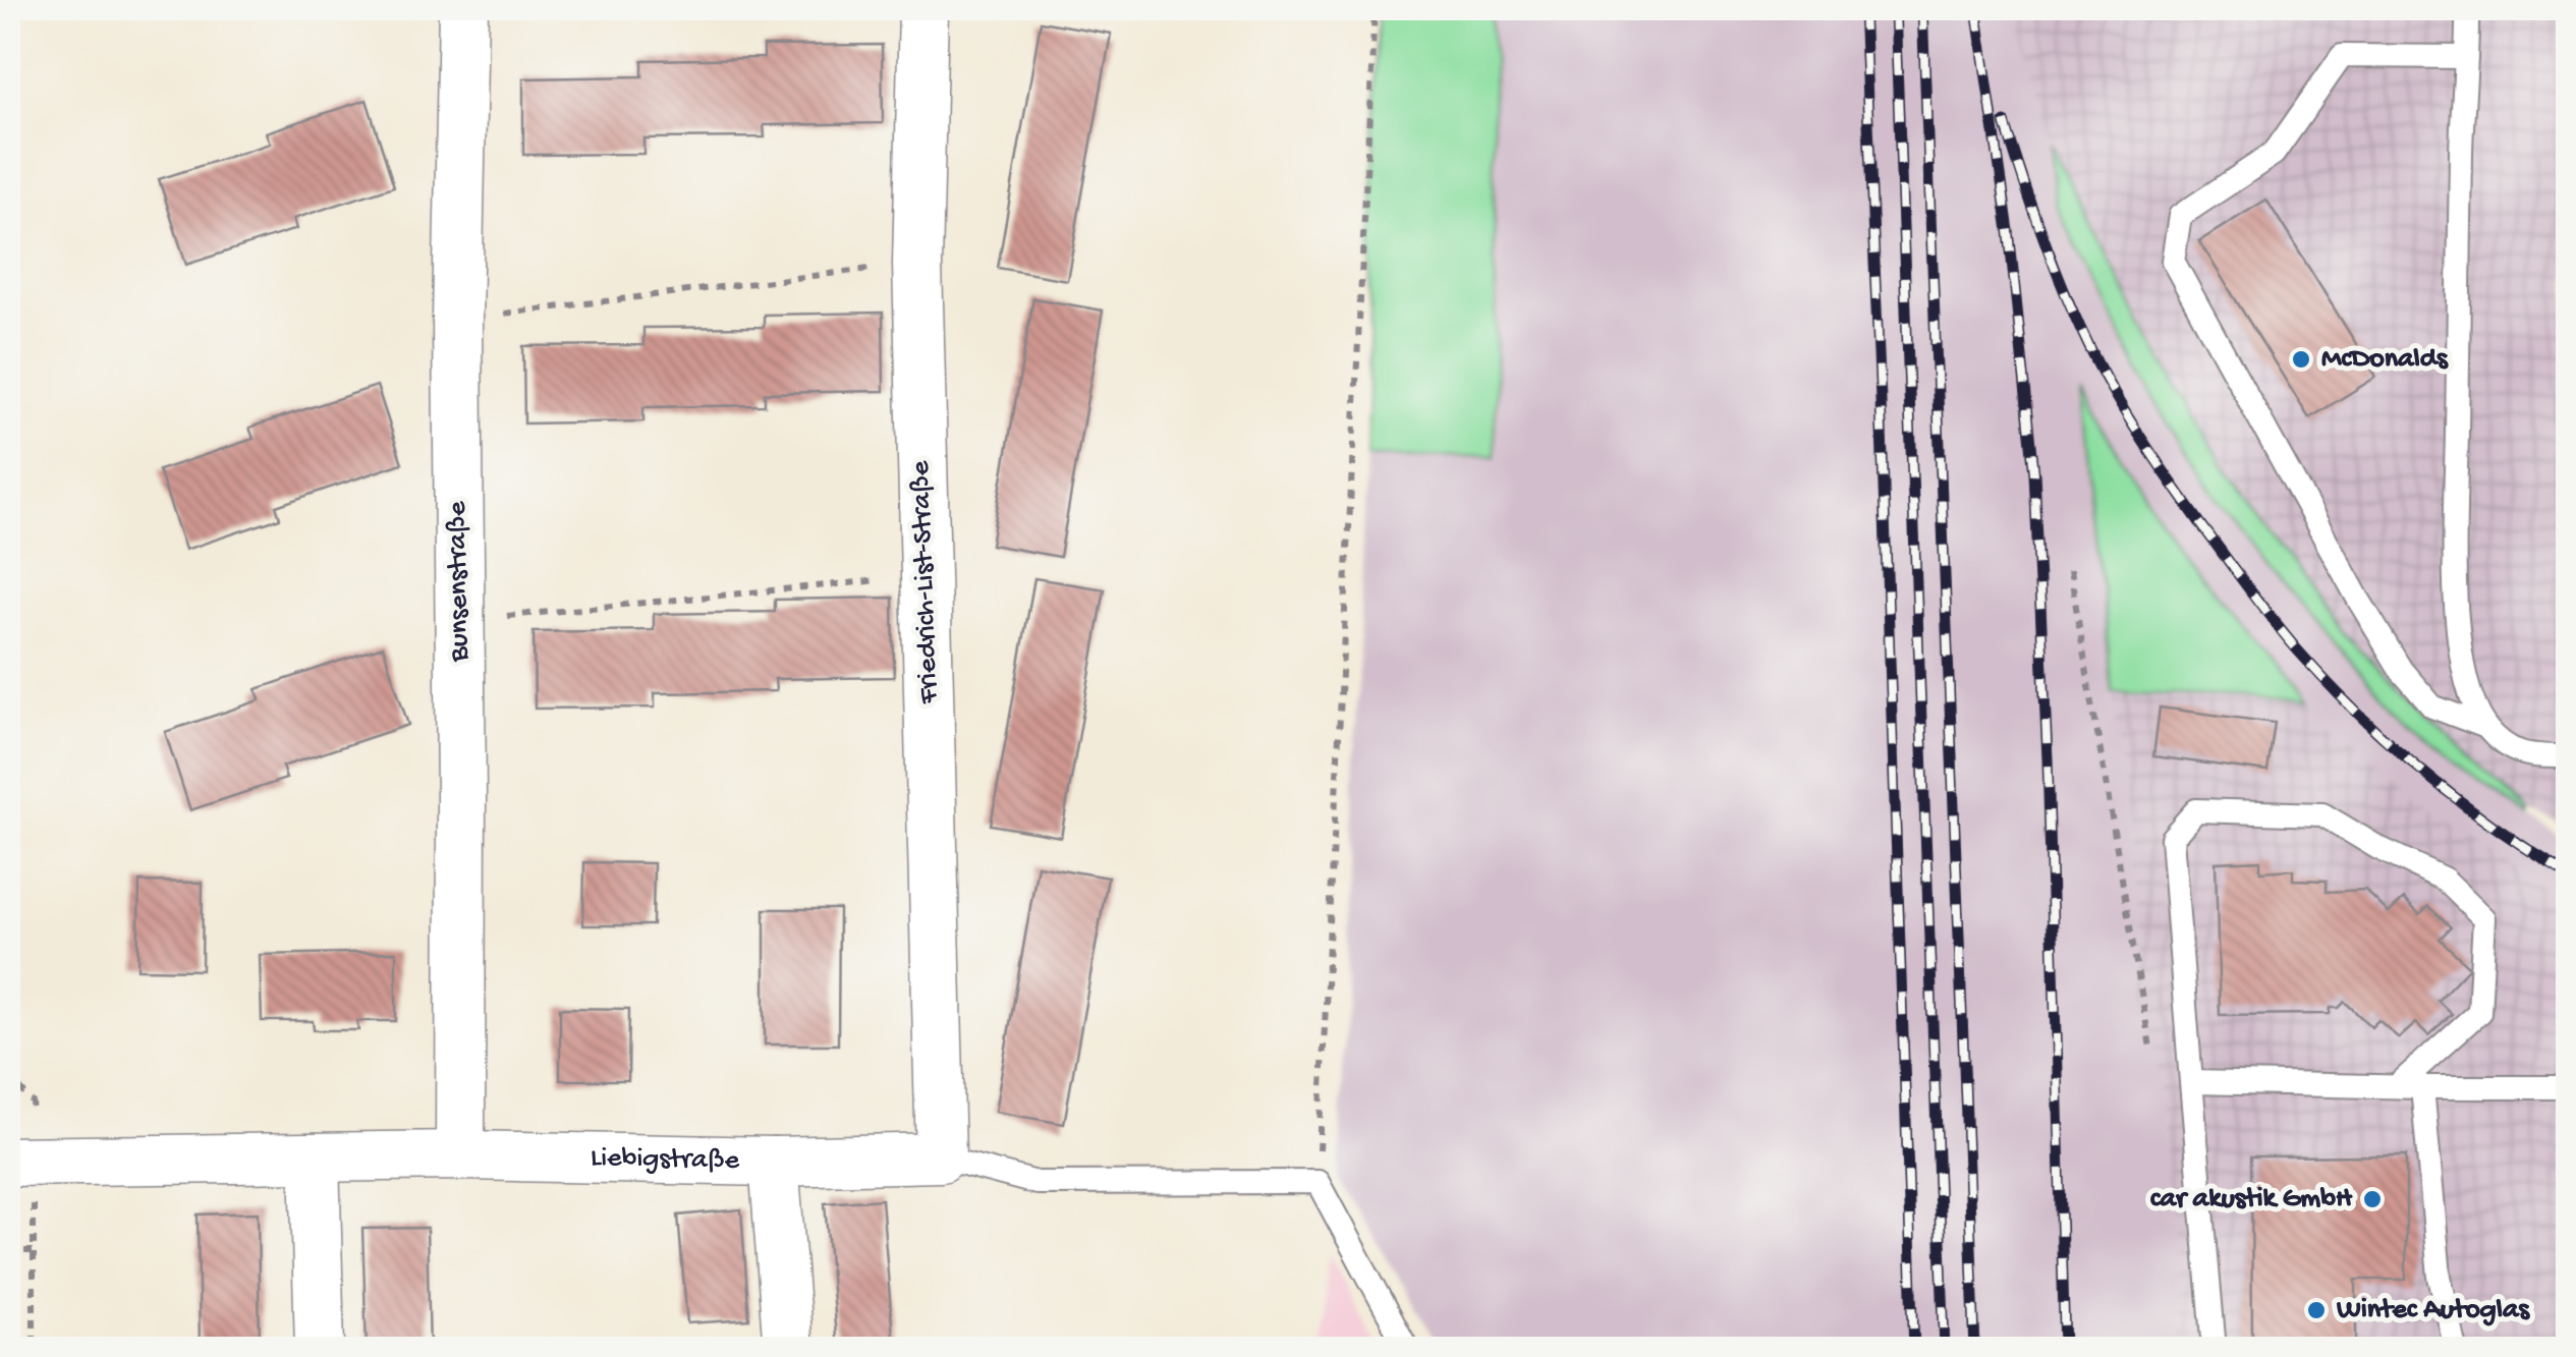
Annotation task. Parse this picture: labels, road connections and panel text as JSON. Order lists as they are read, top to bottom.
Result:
{
  "streets": {
    "street": ["Bunsenstraße", "Friedrich-List-Straße", "Liebigstraße"]
  },
  "crossings": [
    ["Bunsenstraße", "Liebigstraße"],
    ["Friedrich-List-Straße", "Liebigstraße"]
  ],
  "places": ["McDonalds", "car akustik GmbH", "Wintec Autoglas"]
}
